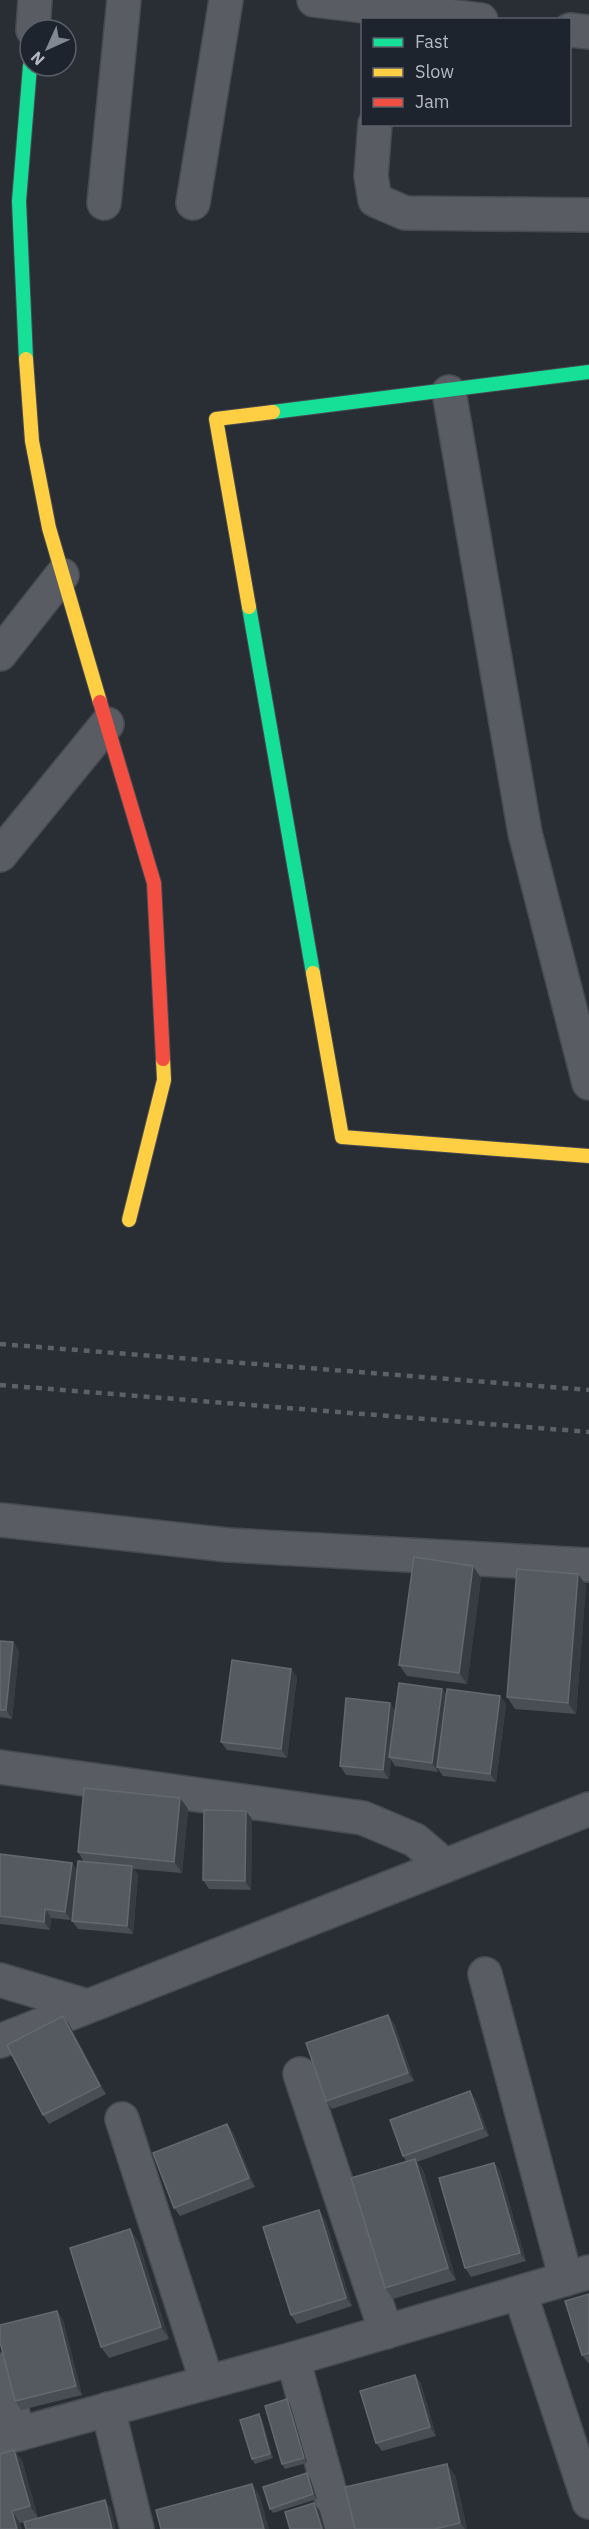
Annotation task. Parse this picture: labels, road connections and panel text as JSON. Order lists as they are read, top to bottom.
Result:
{
  "legend": ["Fast", "Slow", "Jam"],
  "north": "bottom left"
}
